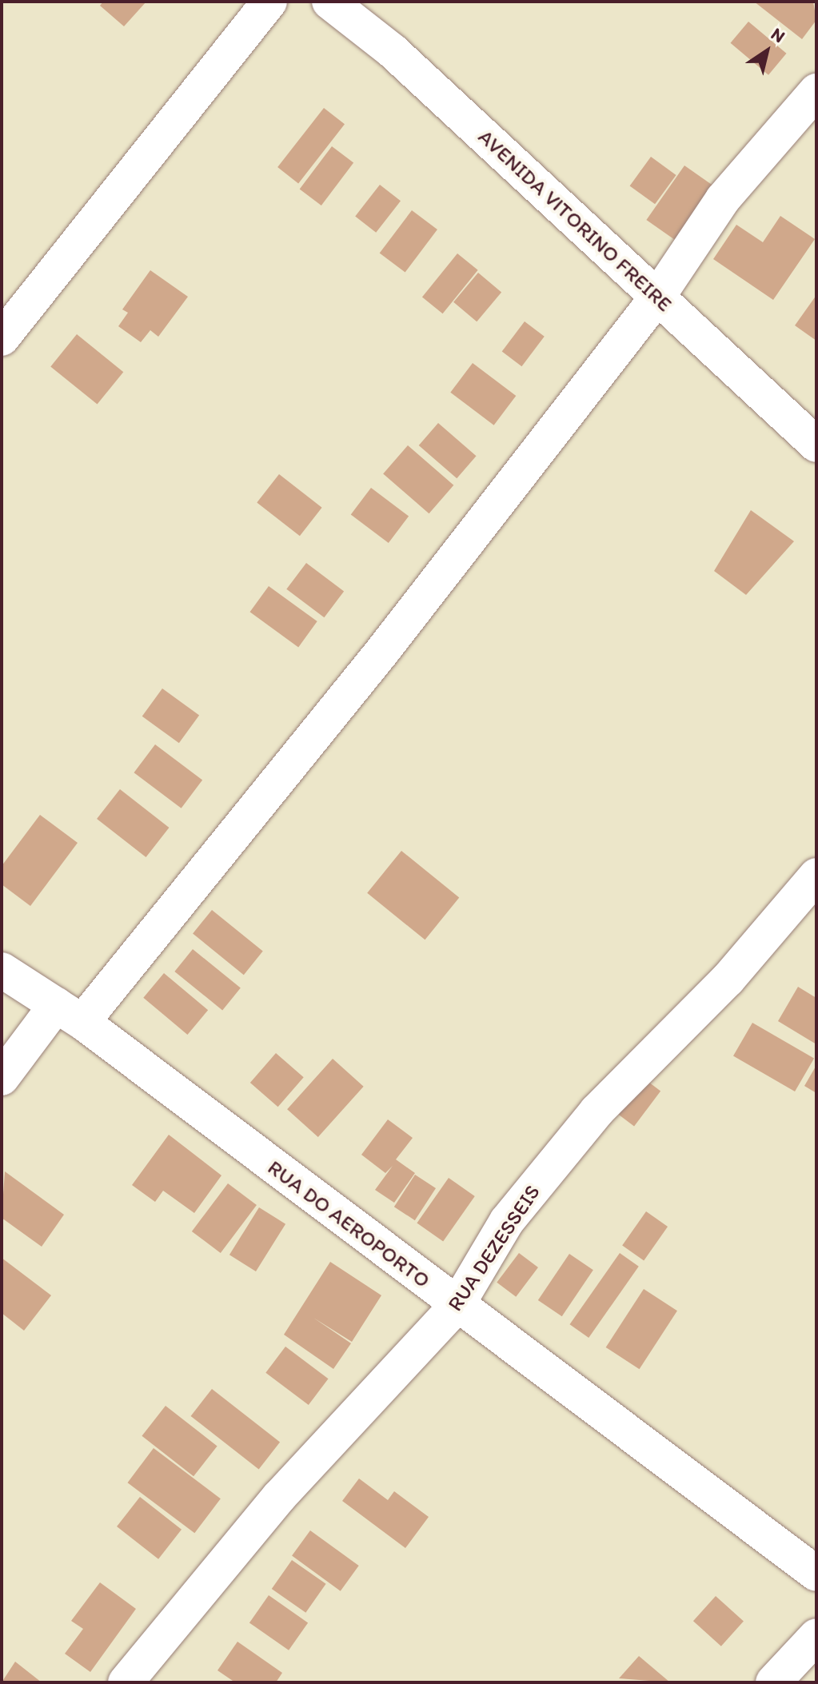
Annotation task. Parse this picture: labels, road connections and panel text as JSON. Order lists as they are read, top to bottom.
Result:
{
  "streets": {
    "street": ["AVENIDA VITORINO FREIRE", "RUA DO AEROPORTO", "RUA DEZESSEIS"]
  },
  "crossings": [
    ["RUA DO AEROPORTO", "RUA DEZESSEIS"]
  ],
  "north": "top right"
}
